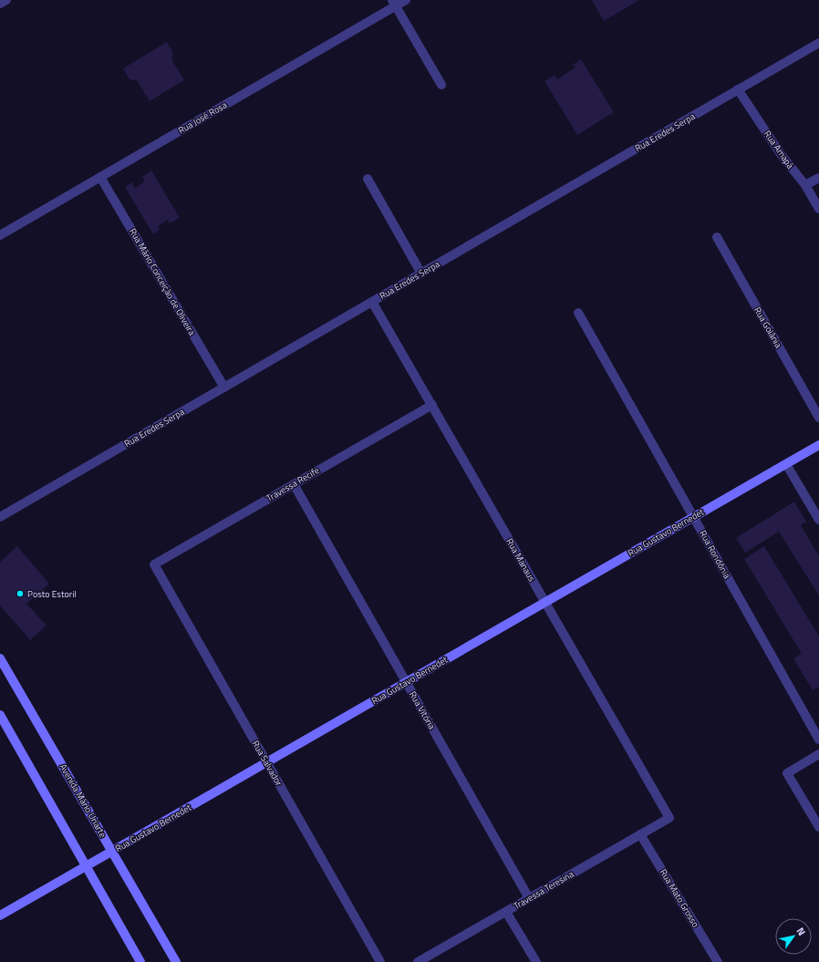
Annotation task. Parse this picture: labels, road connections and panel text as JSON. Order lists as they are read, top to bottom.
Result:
{
  "streets": {
    "main road": ["Rua Gustavo Bernedet", "Avenida Mário Uriarte"],
    "street": [
      "Rua José Rosa",
      "Rua Eredes Serpa",
      "Rua Amapá",
      "Rua Mário Conceição de Oliveira",
      "Rua Goiânia",
      "Travessa Recife",
      "Rua Rondônia",
      "Rua Manaus",
      "Rua Vitória",
      "Rua Salvador",
      "Travessa Teresina",
      "Rua Mato Grosso"
    ]
  },
  "crossings": [
    ["Rua José Rosa", "Rua Mário Conceição de Oliveira"],
    ["Rua Eredes Serpa", "Rua Amapá"],
    ["Rua Eredes Serpa", "Rua Mário Conceição de Oliveira"],
    ["Rua Eredes Serpa", "Rua Manaus"],
    ["Travessa Recife", "Rua Manaus"],
    ["Travessa Recife", "Rua Vitória"],
    ["Travessa Recife", "Rua Salvador"],
    ["Rua Gustavo Bernedet", "Rua Rondônia"],
    ["Rua Gustavo Bernedet", "Rua Manaus"],
    ["Rua Gustavo Bernedet", "Rua Vitória"],
    ["Rua Gustavo Bernedet", "Rua Salvador"],
    ["Rua Gustavo Bernedet", "Avenida Mário Uriarte"],
    ["Rua Manaus", "Travessa Teresina"],
    ["Rua Vitória", "Travessa Teresina"],
    ["Travessa Teresina", "Rua Mato Grosso"]
  ],
  "places": ["Posto Estoril"],
  "north": "top right"
}
